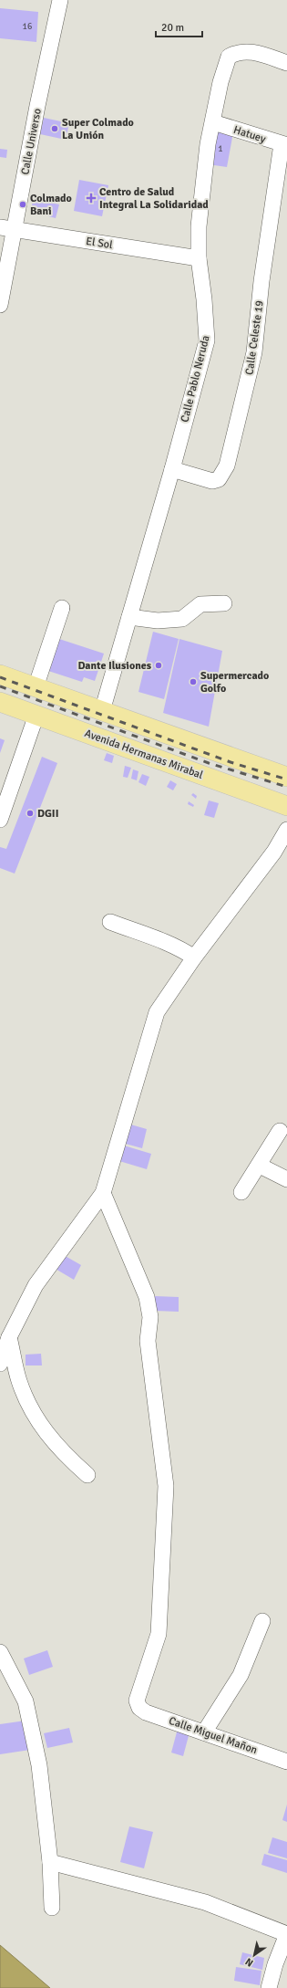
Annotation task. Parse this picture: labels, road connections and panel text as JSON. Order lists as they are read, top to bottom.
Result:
{
  "streets": {
    "main road": ["Avenida Hermanas Mirabal"],
    "street": [
      "Hatuey",
      "Calle Universo",
      "El Sol",
      "Calle Celeste 19",
      "Calle Pablo Neruda",
      "Calle Miguel Mañon"
    ]
  },
  "crossings": [
    ["Hatuey", "Calle Celeste 19"],
    ["Hatuey", "Calle Pablo Neruda"],
    ["Calle Universo", "El Sol"],
    ["El Sol", "Calle Pablo Neruda"],
    ["Calle Celeste 19", "Calle Pablo Neruda"]
  ],
  "places": {
    "other": [
      "Super Colmado La Unión",
      "Colmado Bani",
      "Dante Ilusiones",
      "Supermercado Golfo",
      "DGII"
    ],
    "health": ["Centro de Salud Integral La Solidaridad"]
  },
  "house_numbers": ["16", "1"],
  "scale_bar": "20 m",
  "north": "bottom left"
}
